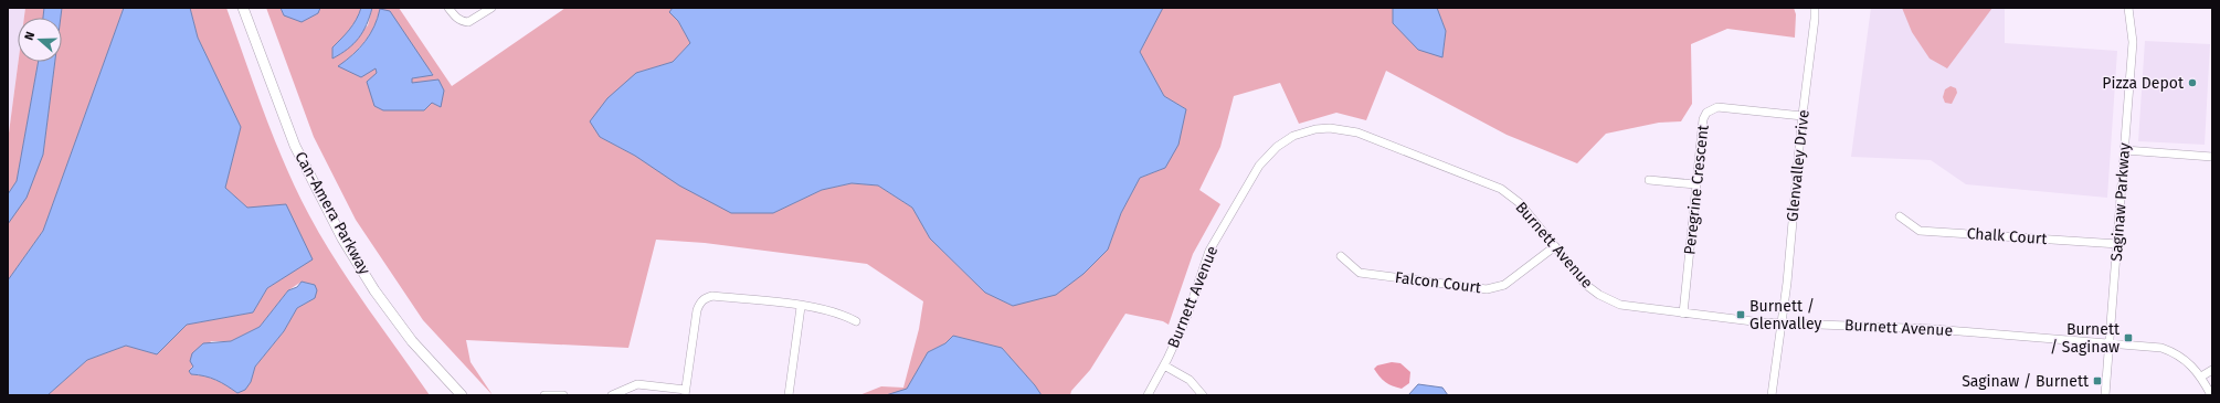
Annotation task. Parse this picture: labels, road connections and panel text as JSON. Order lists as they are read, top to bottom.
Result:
{
  "streets": {
    "main road": ["Can-Amera Parkway"],
    "street": [
      "Glenvalley Drive",
      "Peregrine Crescent",
      "Saginaw Parkway",
      "Chalk Court",
      "Burnett Avenue",
      "Falcon Court"
    ]
  },
  "crossings": [
    ["Glenvalley Drive", "Peregrine Crescent"],
    ["Glenvalley Drive", "Burnett Avenue"],
    ["Peregrine Crescent", "Burnett Avenue"],
    ["Saginaw Parkway", "Chalk Court"],
    ["Saginaw Parkway", "Burnett Avenue"],
    ["Burnett Avenue", "Falcon Court"]
  ],
  "places": {
    "other": ["Pizza Depot"],
    "transit": ["Burnett / Glenvalley", "Burnett / Saginaw", "Saginaw / Burnett"]
  },
  "north": "left"
}
